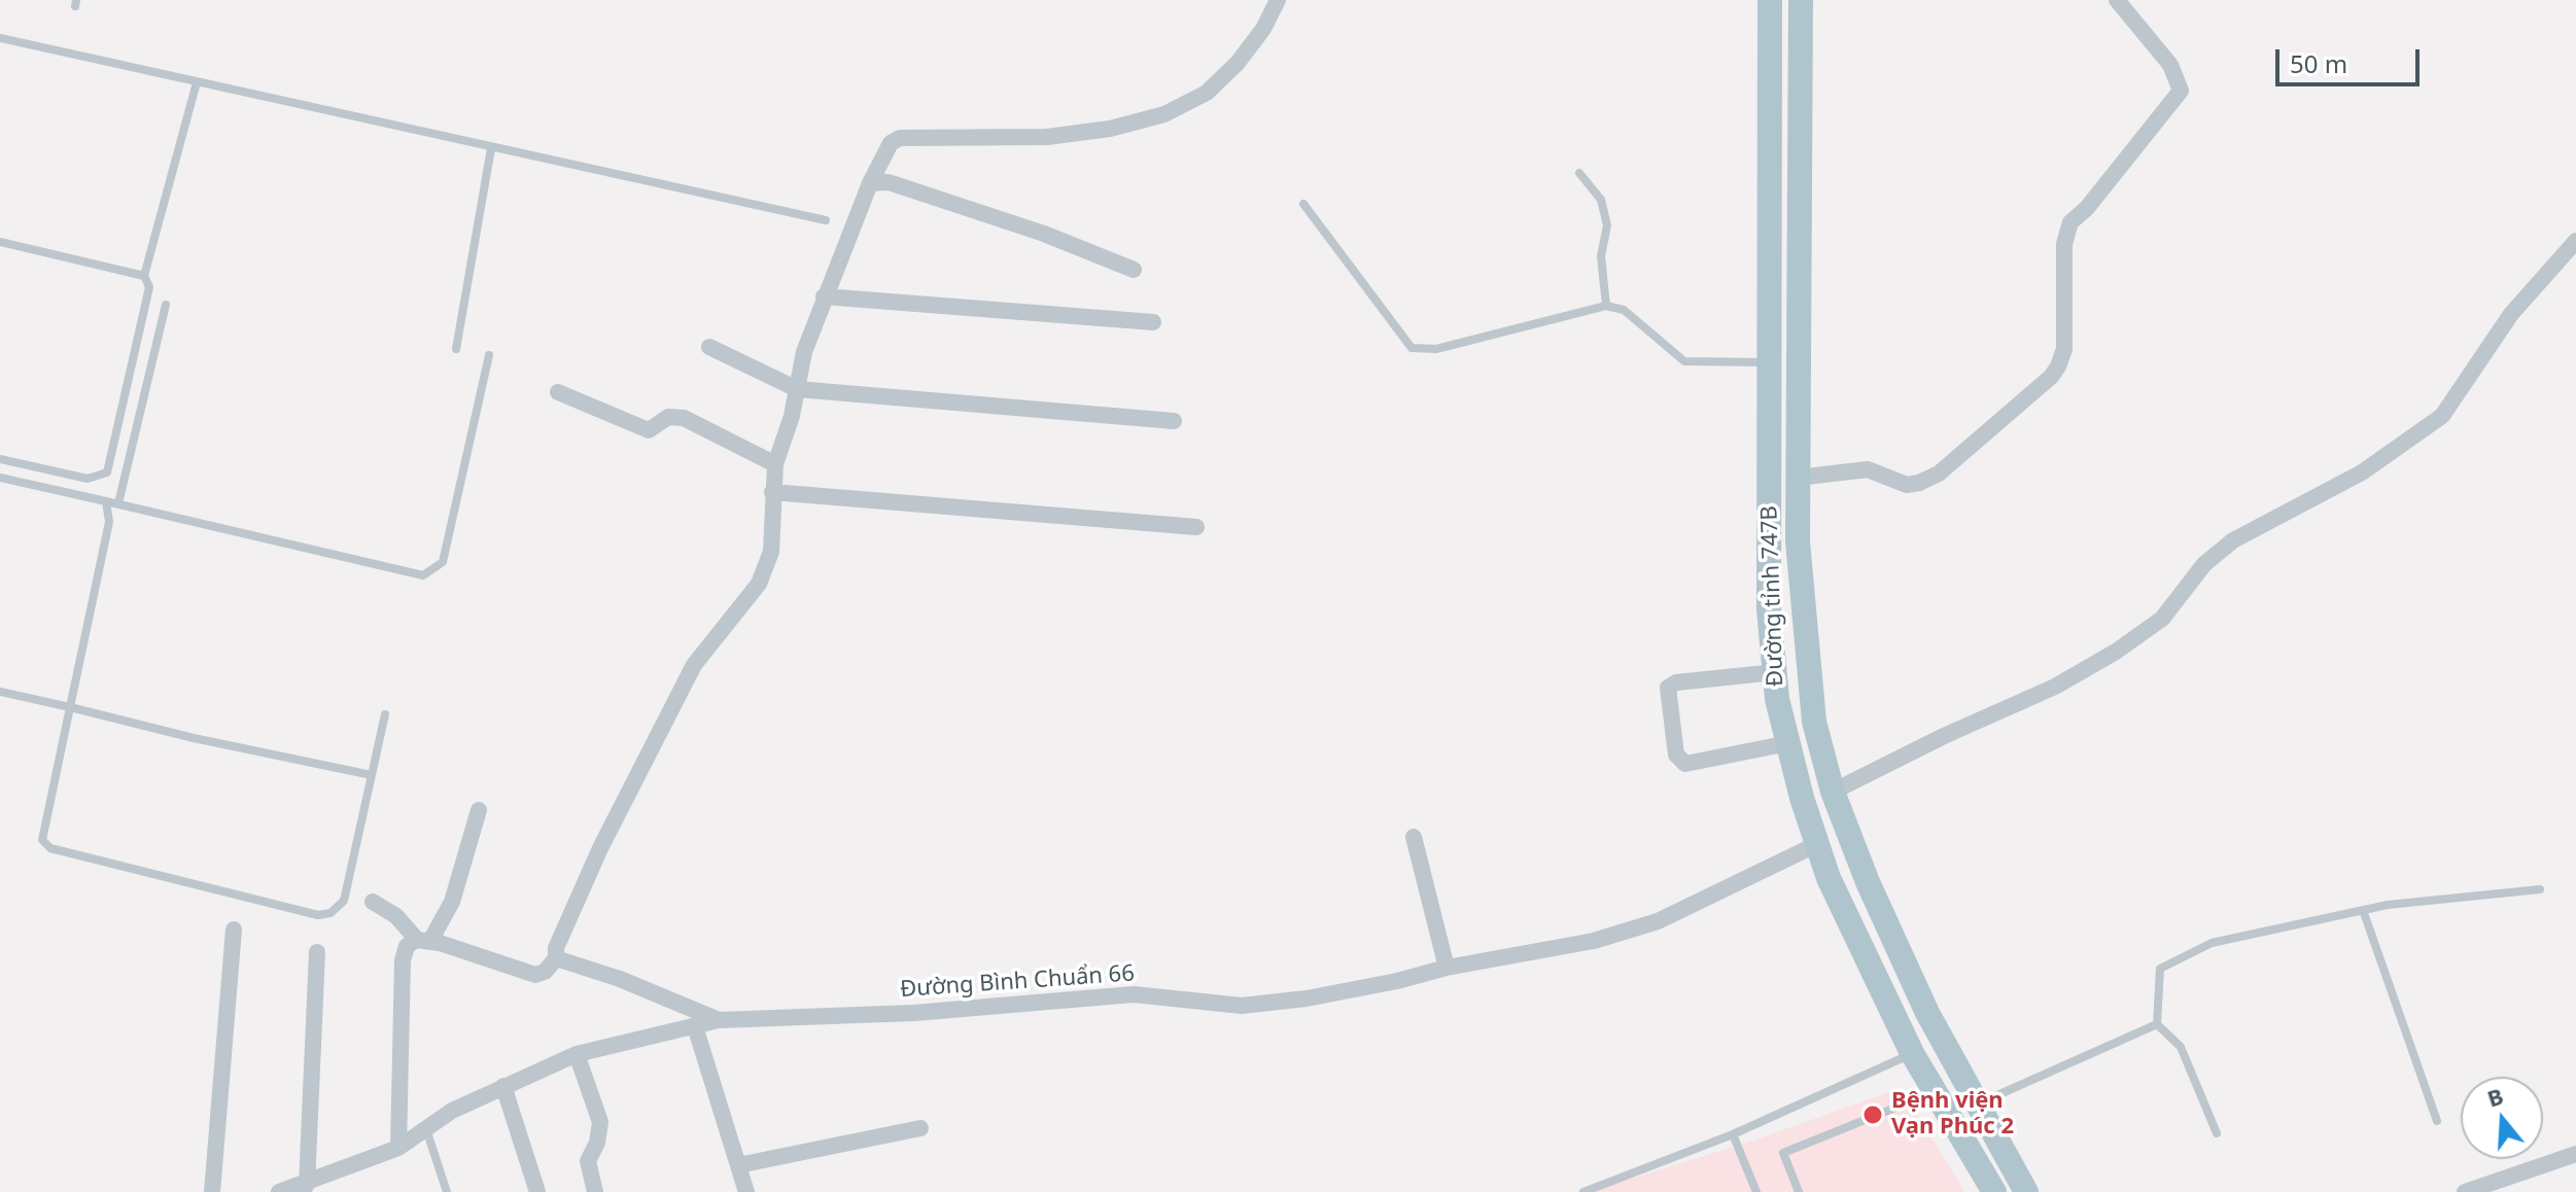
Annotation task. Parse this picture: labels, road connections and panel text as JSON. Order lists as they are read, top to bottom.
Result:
{
  "streets": {
    "main road": ["Đường tỉnh 747B"],
    "street": ["Đường Bình Chuẩn 66"]
  },
  "crossings": [
    ["Đường tỉnh 747B", "Đường Bình Chuẩn 66"]
  ],
  "places": ["Bệnh viện Vạn Phúc 2"],
  "scale_bar": "50 m",
  "north": "top"
}
